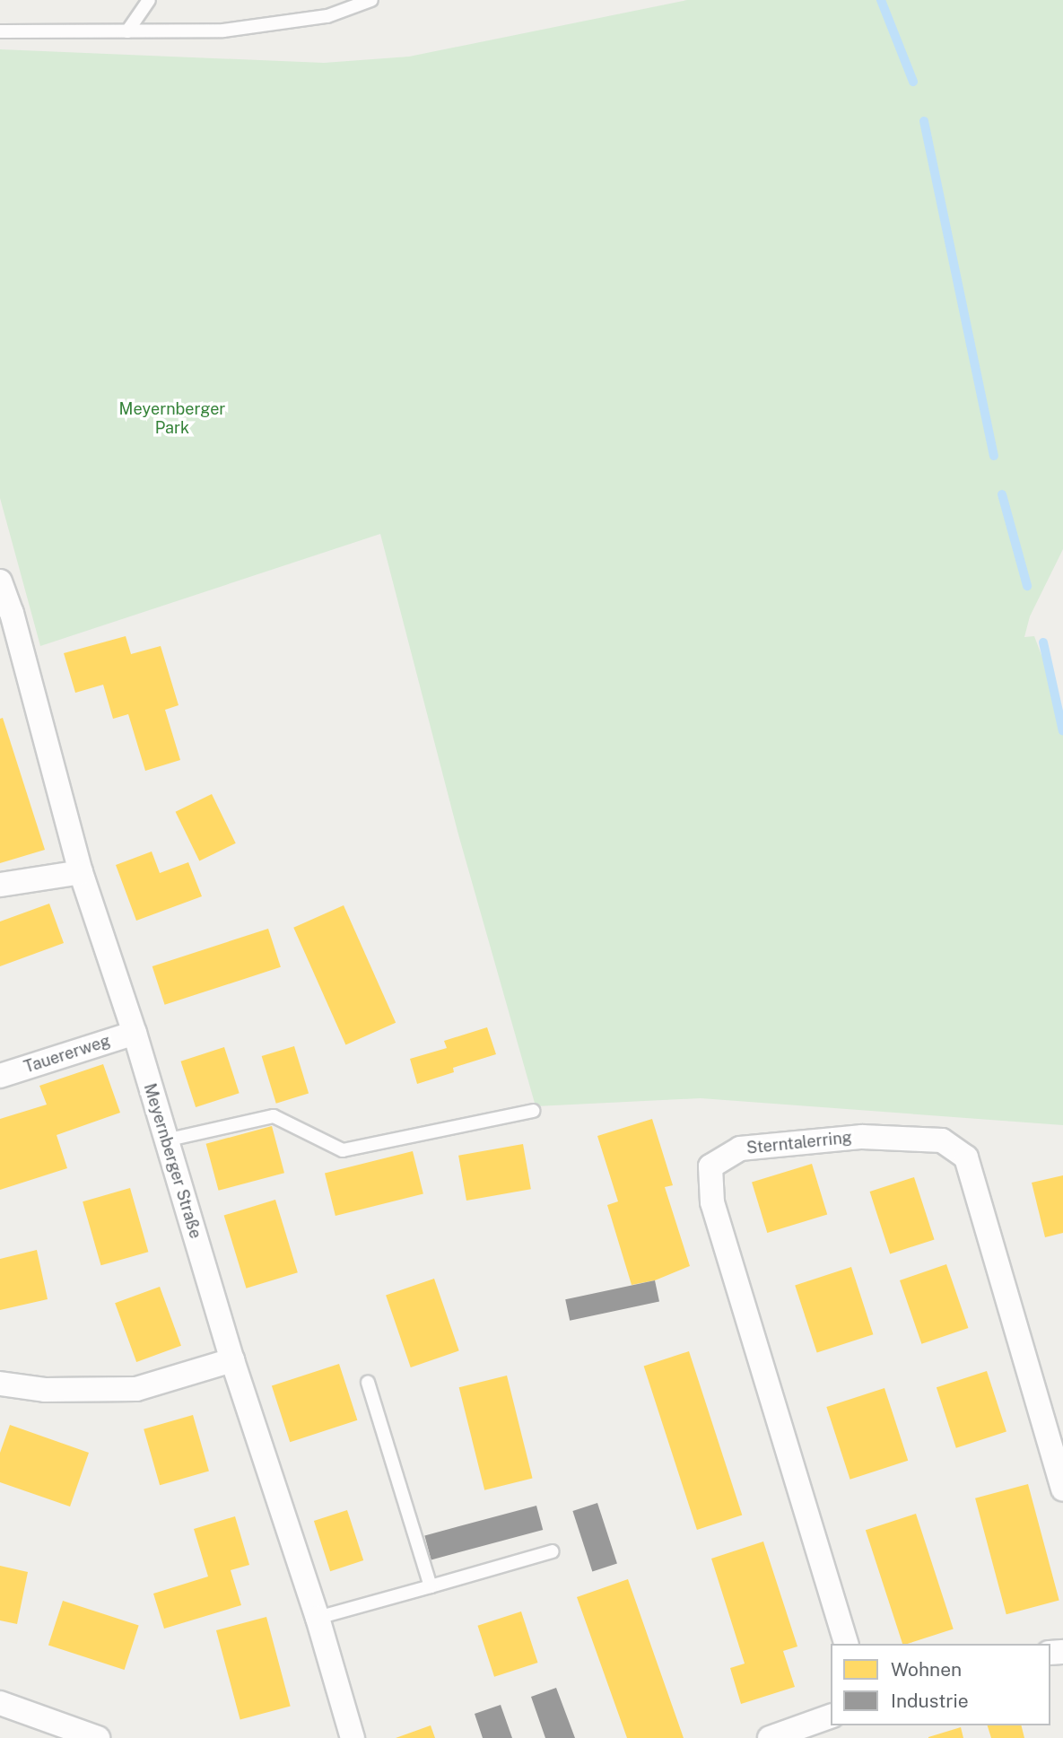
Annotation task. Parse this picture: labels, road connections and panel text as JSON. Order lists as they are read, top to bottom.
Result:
{
  "streets": {
    "street": ["Tauererweg", "Sterntalerring", "Meyernberger Straße"]
  },
  "crossings": [
    ["Tauererweg", "Meyernberger Straße"]
  ],
  "parks": ["Meyernberger Park"],
  "legend": ["Wohnen", "Industrie"]
}
